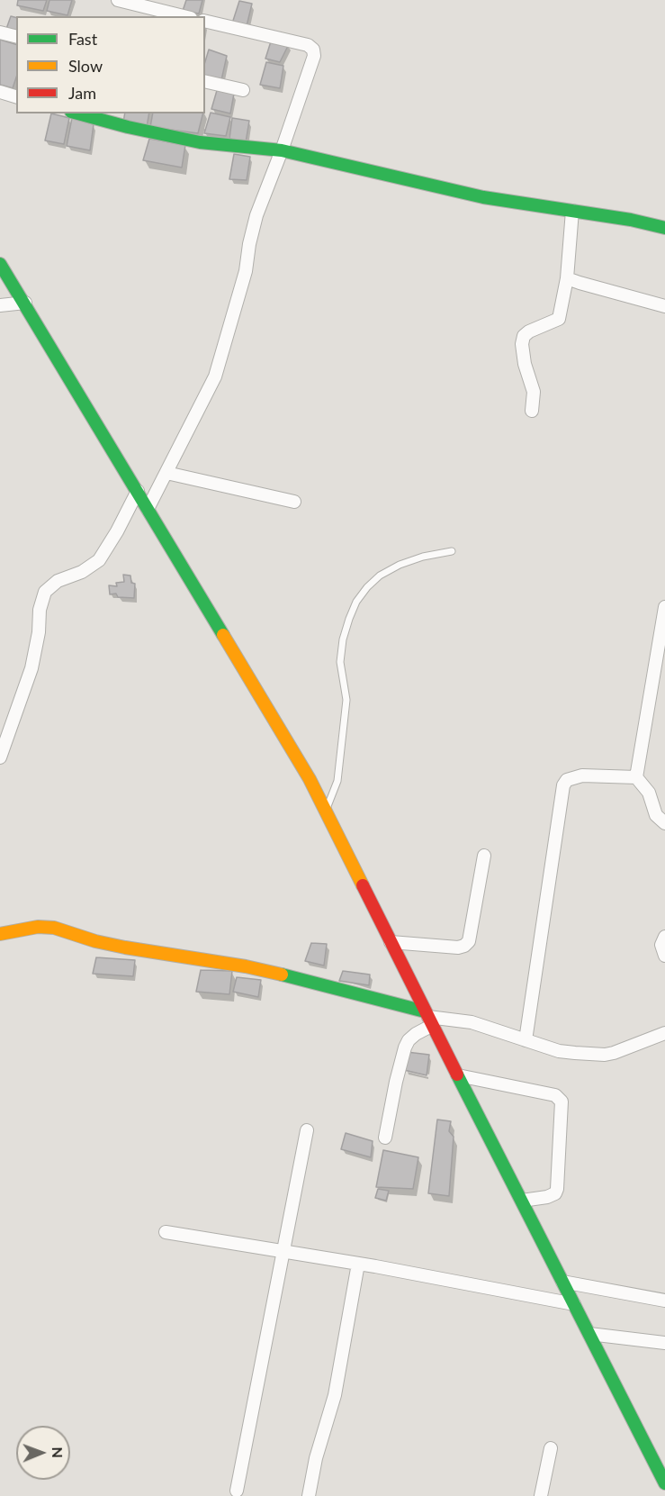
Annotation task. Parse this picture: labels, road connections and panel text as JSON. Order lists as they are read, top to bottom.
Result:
{
  "legend": ["Fast", "Slow", "Jam"],
  "north": "right"
}
